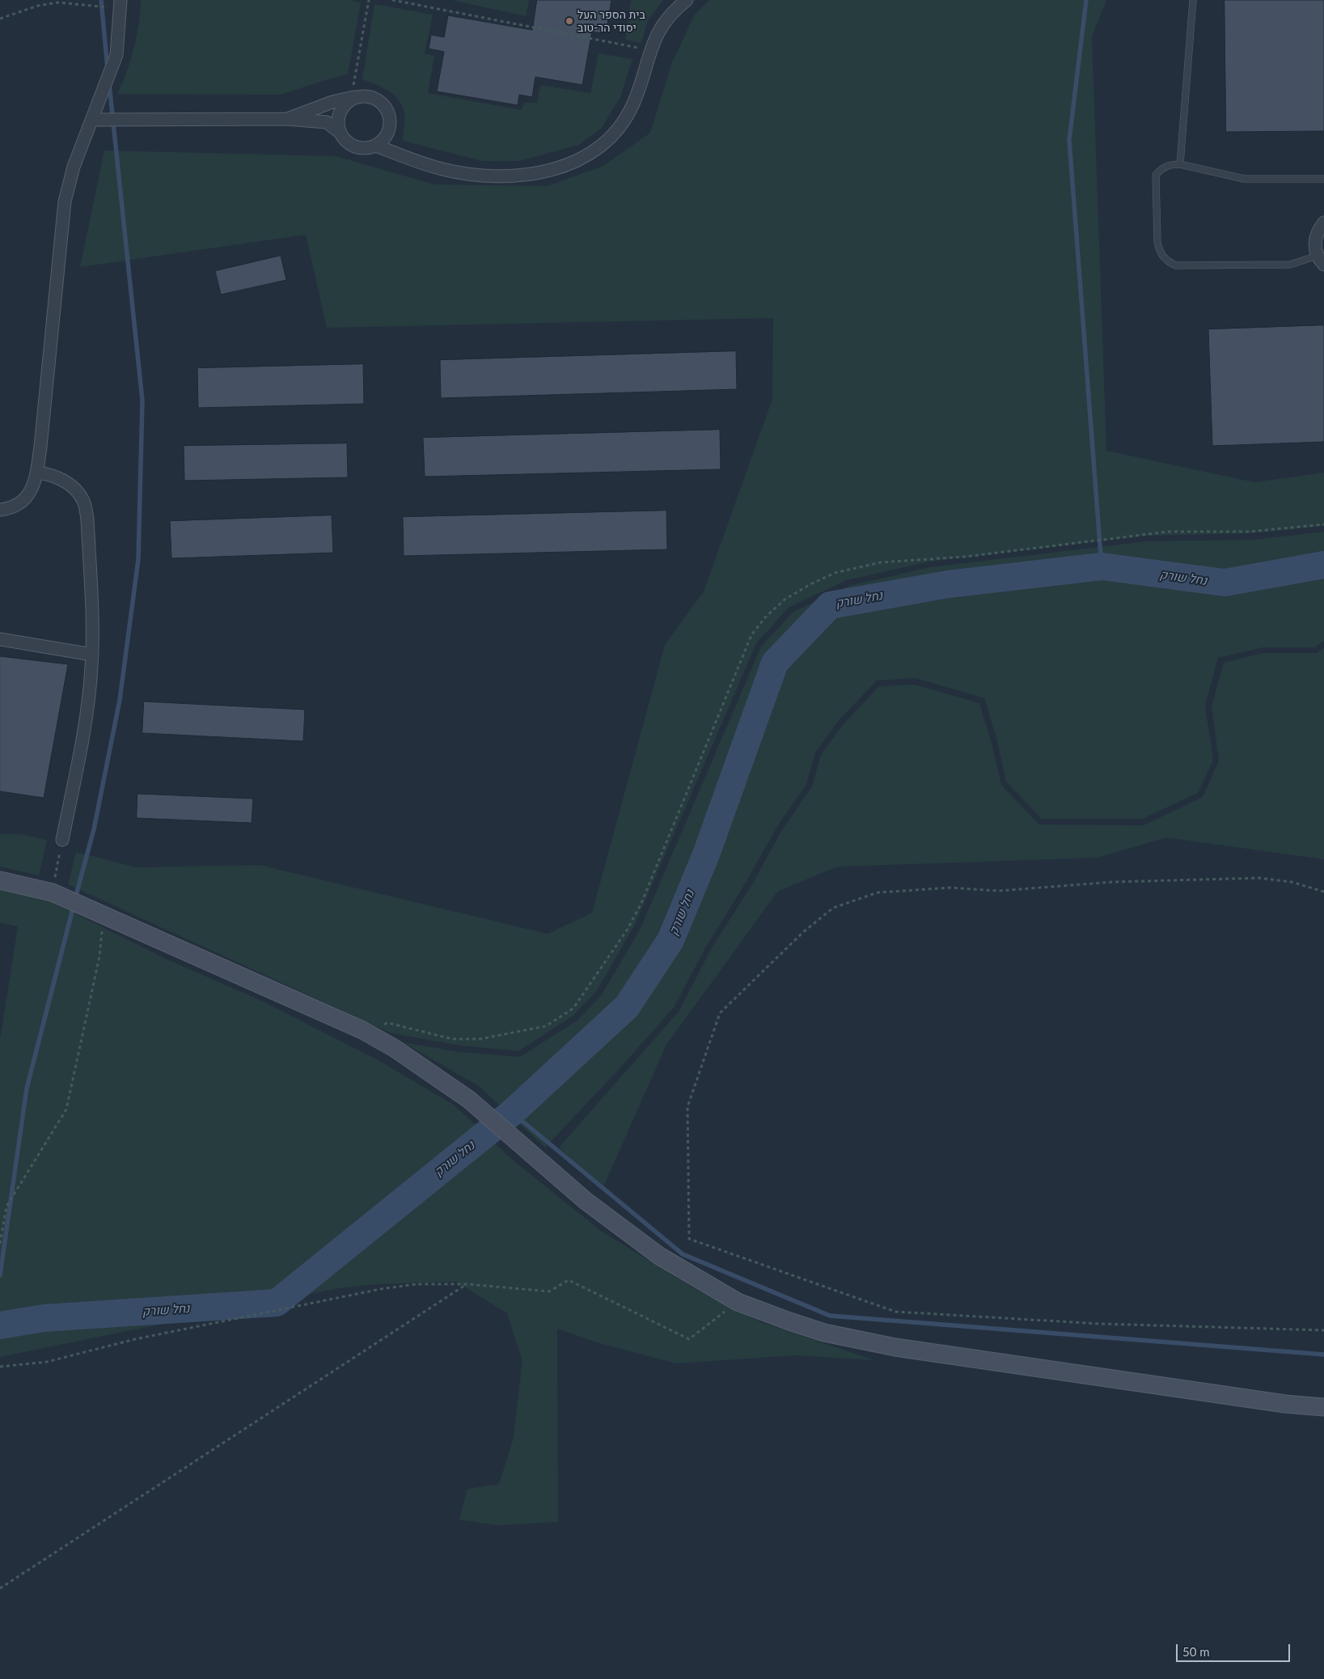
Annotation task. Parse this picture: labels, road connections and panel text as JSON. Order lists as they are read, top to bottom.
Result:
{
  "water": ["נחל שורק"],
  "places": ["בית הספר העל יסודי הר-טוב"],
  "scale_bar": "50 m"
}
